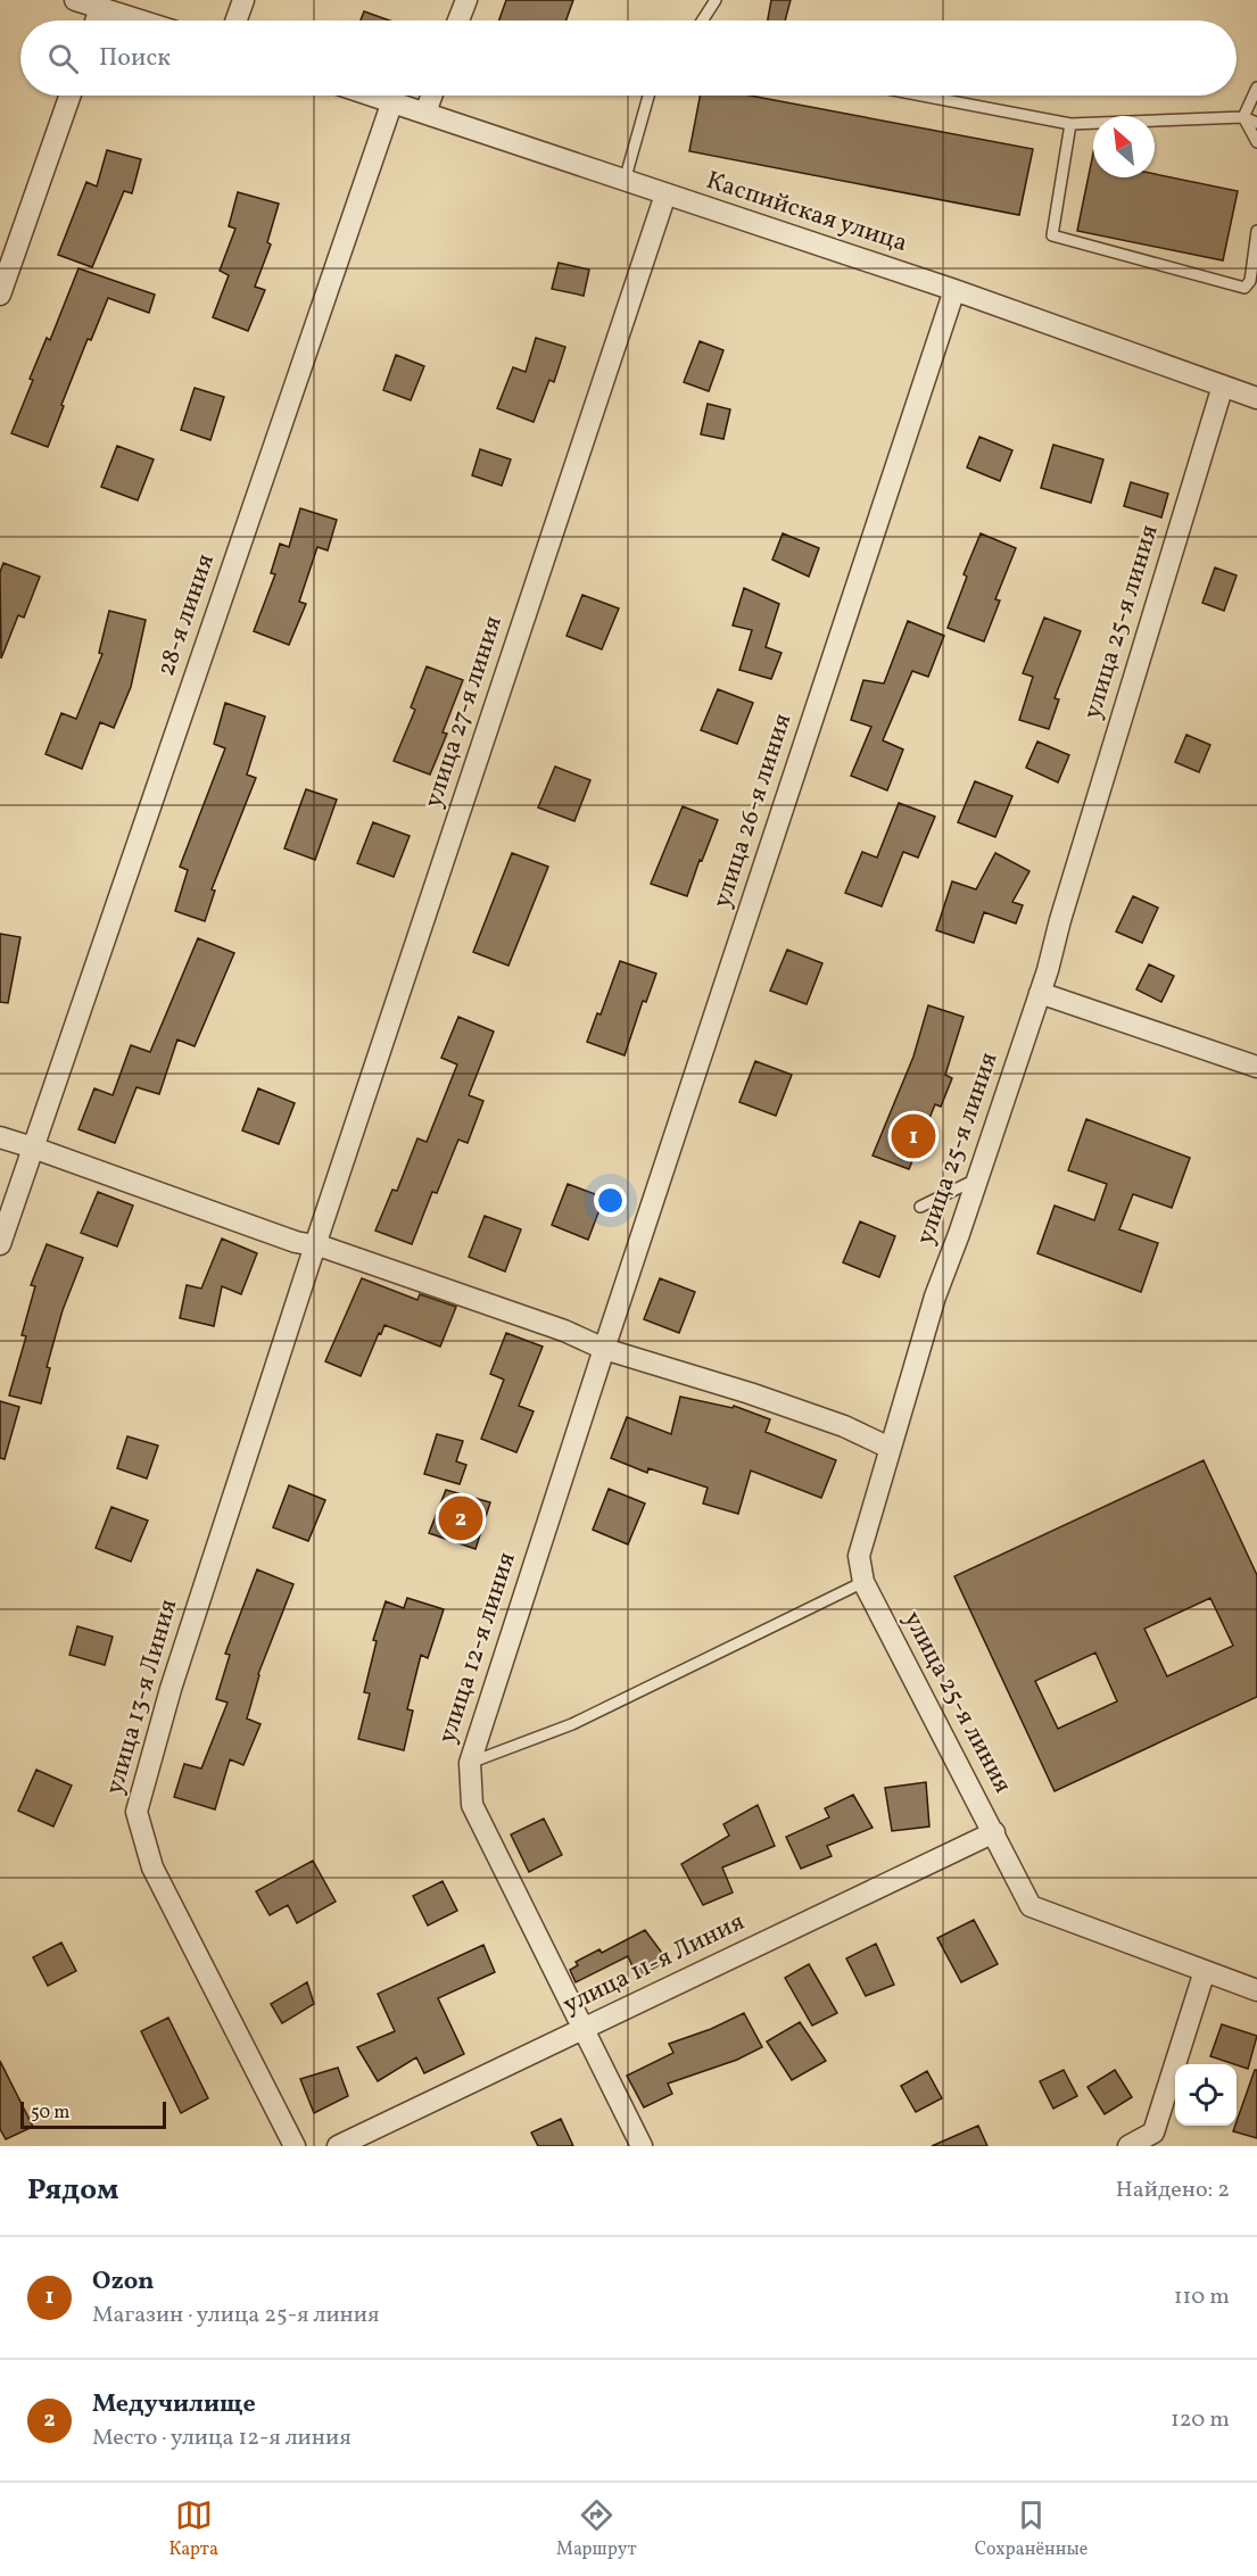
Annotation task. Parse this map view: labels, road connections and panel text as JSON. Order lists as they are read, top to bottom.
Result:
{
  "streets": {
    "street": [
      "Каспийская улица",
      "28-я линия",
      "улица 25-я линия",
      "улица 27-я линия",
      "улица 26-я линия",
      "улица 12-я линия",
      "улица 13-я Линия",
      "улица 11-я Линия"
    ]
  },
  "crossings": [
    ["Каспийская улица", "28-я линия"],
    ["Каспийская улица", "улица 25-я линия"],
    ["Каспийская улица", "улица 27-я линия"],
    ["Каспийская улица", "улица 26-я линия"],
    ["улица 25-я линия", "улица 11-я Линия"],
    ["улица 27-я линия", "улица 13-я Линия"],
    ["улица 26-я линия", "улица 12-я линия"],
    ["улица 12-я линия", "улица 11-я Линия"]
  ],
  "scale_bar": "50 m",
  "north": "top left",
  "page": {
    "search": "Поиск",
    "pins": ["1", "2"],
    "scale": "50 m",
    "heading": ["Рядом", "Найдено: 2"],
    "list": [
      {
        "mark": "1",
        "name": "Ozon",
        "note": "Магазин · улица 25-я линия",
        "value": "110 m"
      },
      {
        "mark": "2",
        "name": "Медучилище",
        "note": "Место · улица 12-я линия",
        "value": "120 m"
      }
    ],
    "nav": ["Карта", "Маршрут", "Сохранённые"]
  }
}
